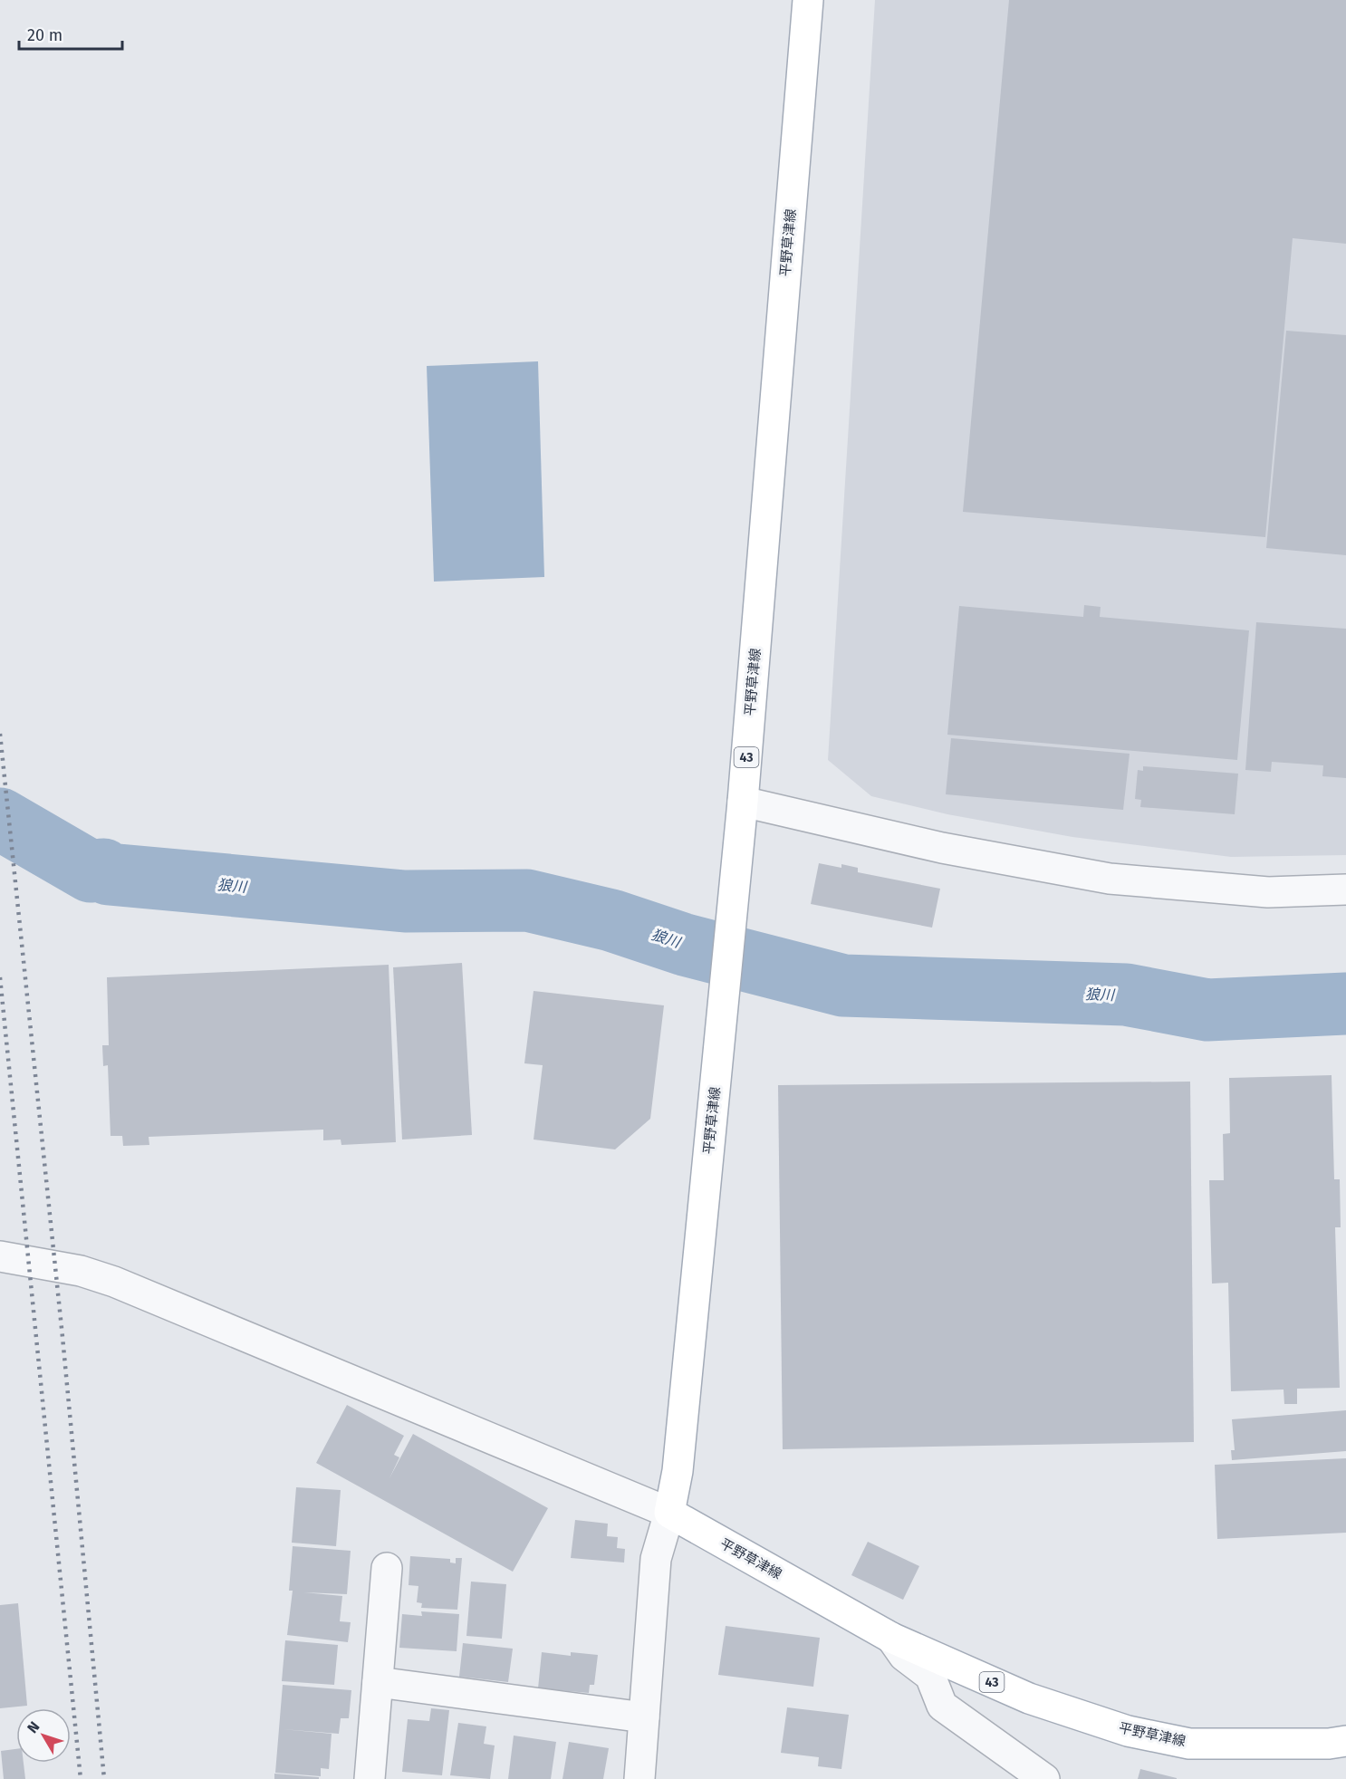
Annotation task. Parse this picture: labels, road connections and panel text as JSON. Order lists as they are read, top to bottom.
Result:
{
  "streets": {
    "main road": ["平野草津線", "43"]
  },
  "water": ["狼川"],
  "scale_bar": "20 m",
  "north": "top left"
}
